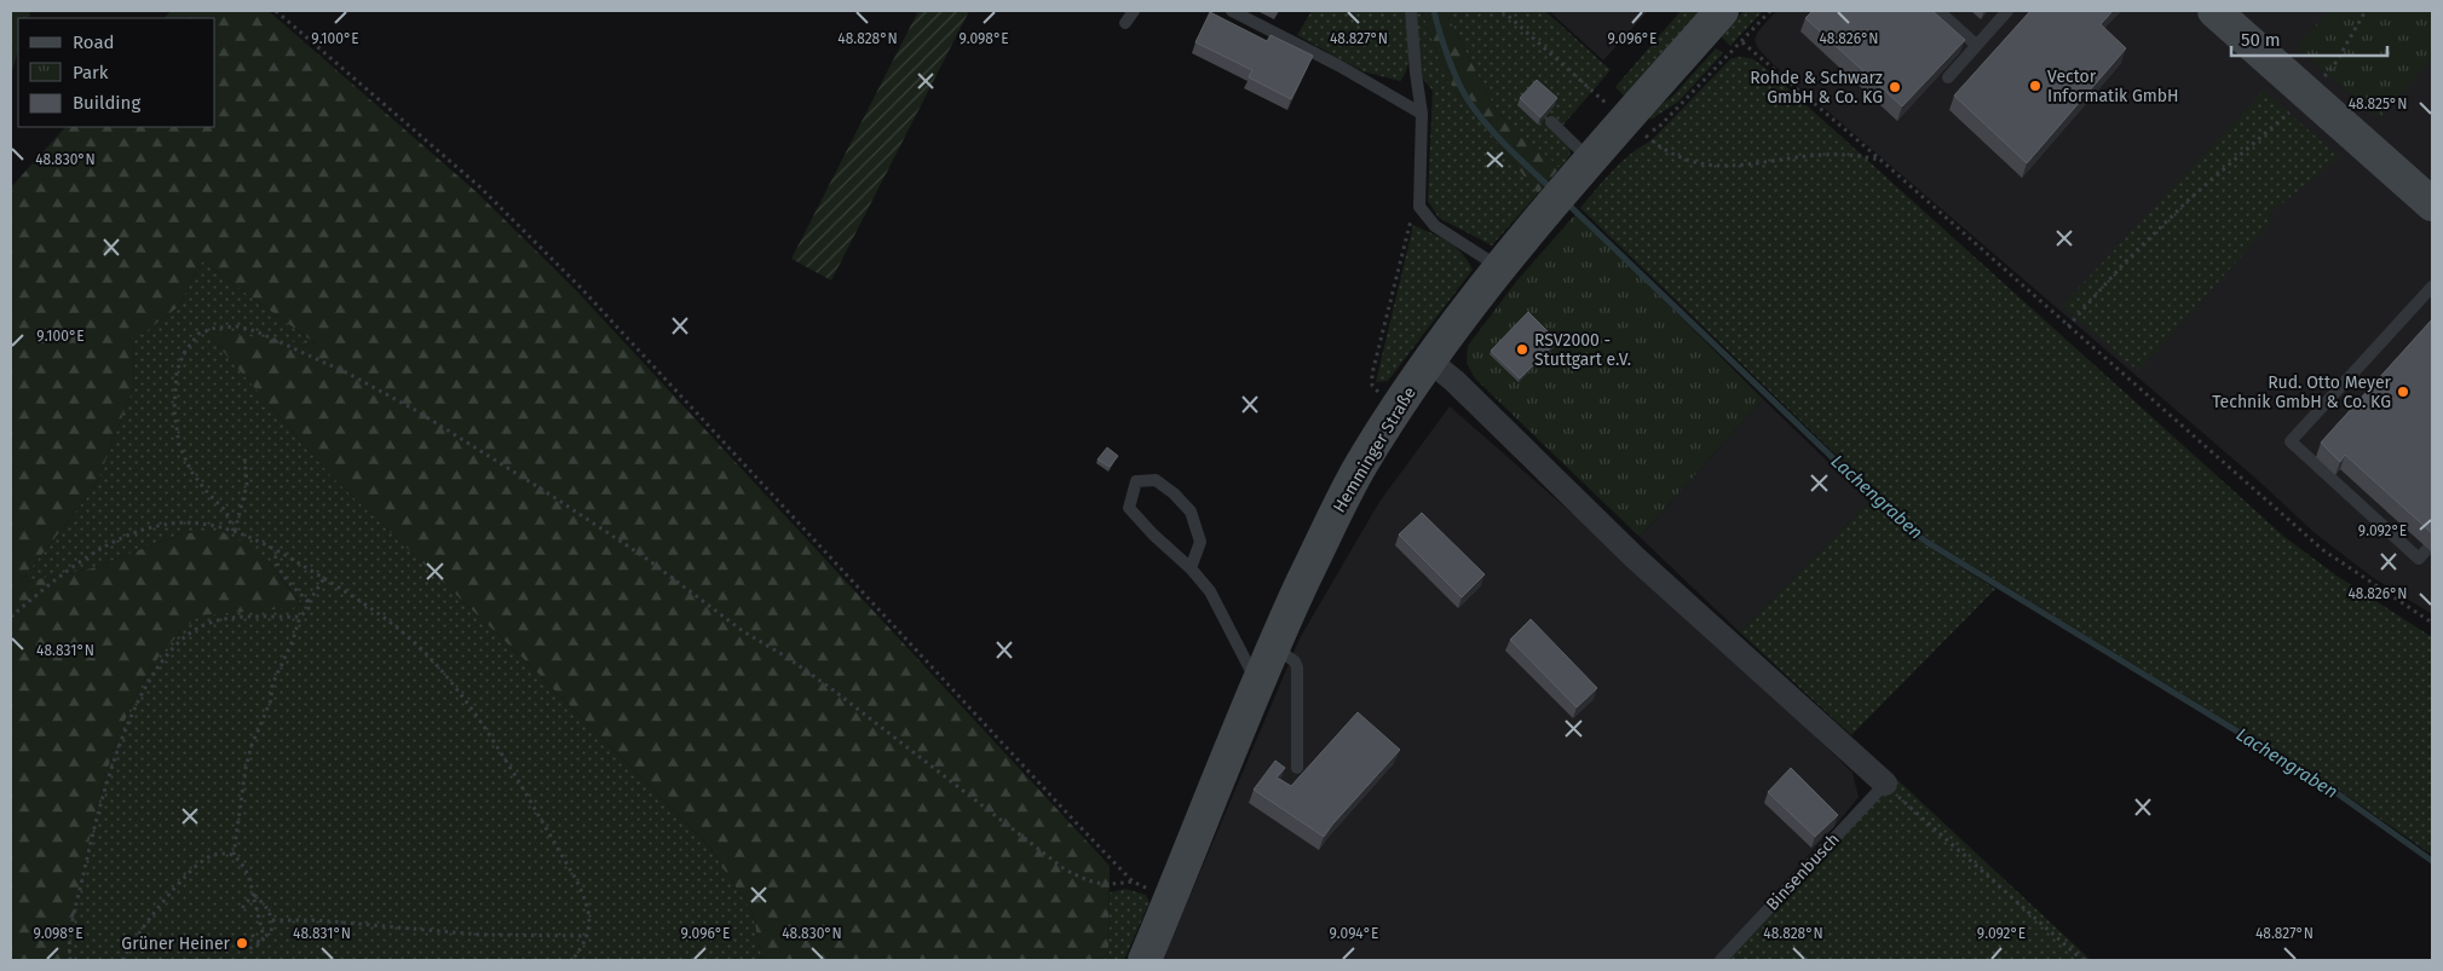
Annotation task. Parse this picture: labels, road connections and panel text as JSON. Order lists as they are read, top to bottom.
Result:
{
  "streets": {
    "main road": ["Hemminger Straße"],
    "lane": ["Binsenbusch"]
  },
  "water": ["Lachengraben"],
  "places": [
    "Vector Informatik GmbH",
    "Rohde & Schwarz GmbH & Co. KG",
    "RSV2000 - Stuttgart e.V.",
    "Rud. Otto Meyer Technik GmbH & Co. KG",
    "Grüner Heiner"
  ],
  "legend": ["Road", "Park", "Building"],
  "scale_bar": "50 m",
  "coordinates": [
    "9.100°E",
    "48.828°N",
    "9.098°E",
    "48.827°N",
    "9.096°E",
    "48.826°N",
    "48.825°N",
    "48.830°N",
    "9.092°E",
    "48.831°N",
    "9.094°E"
  ]
}
